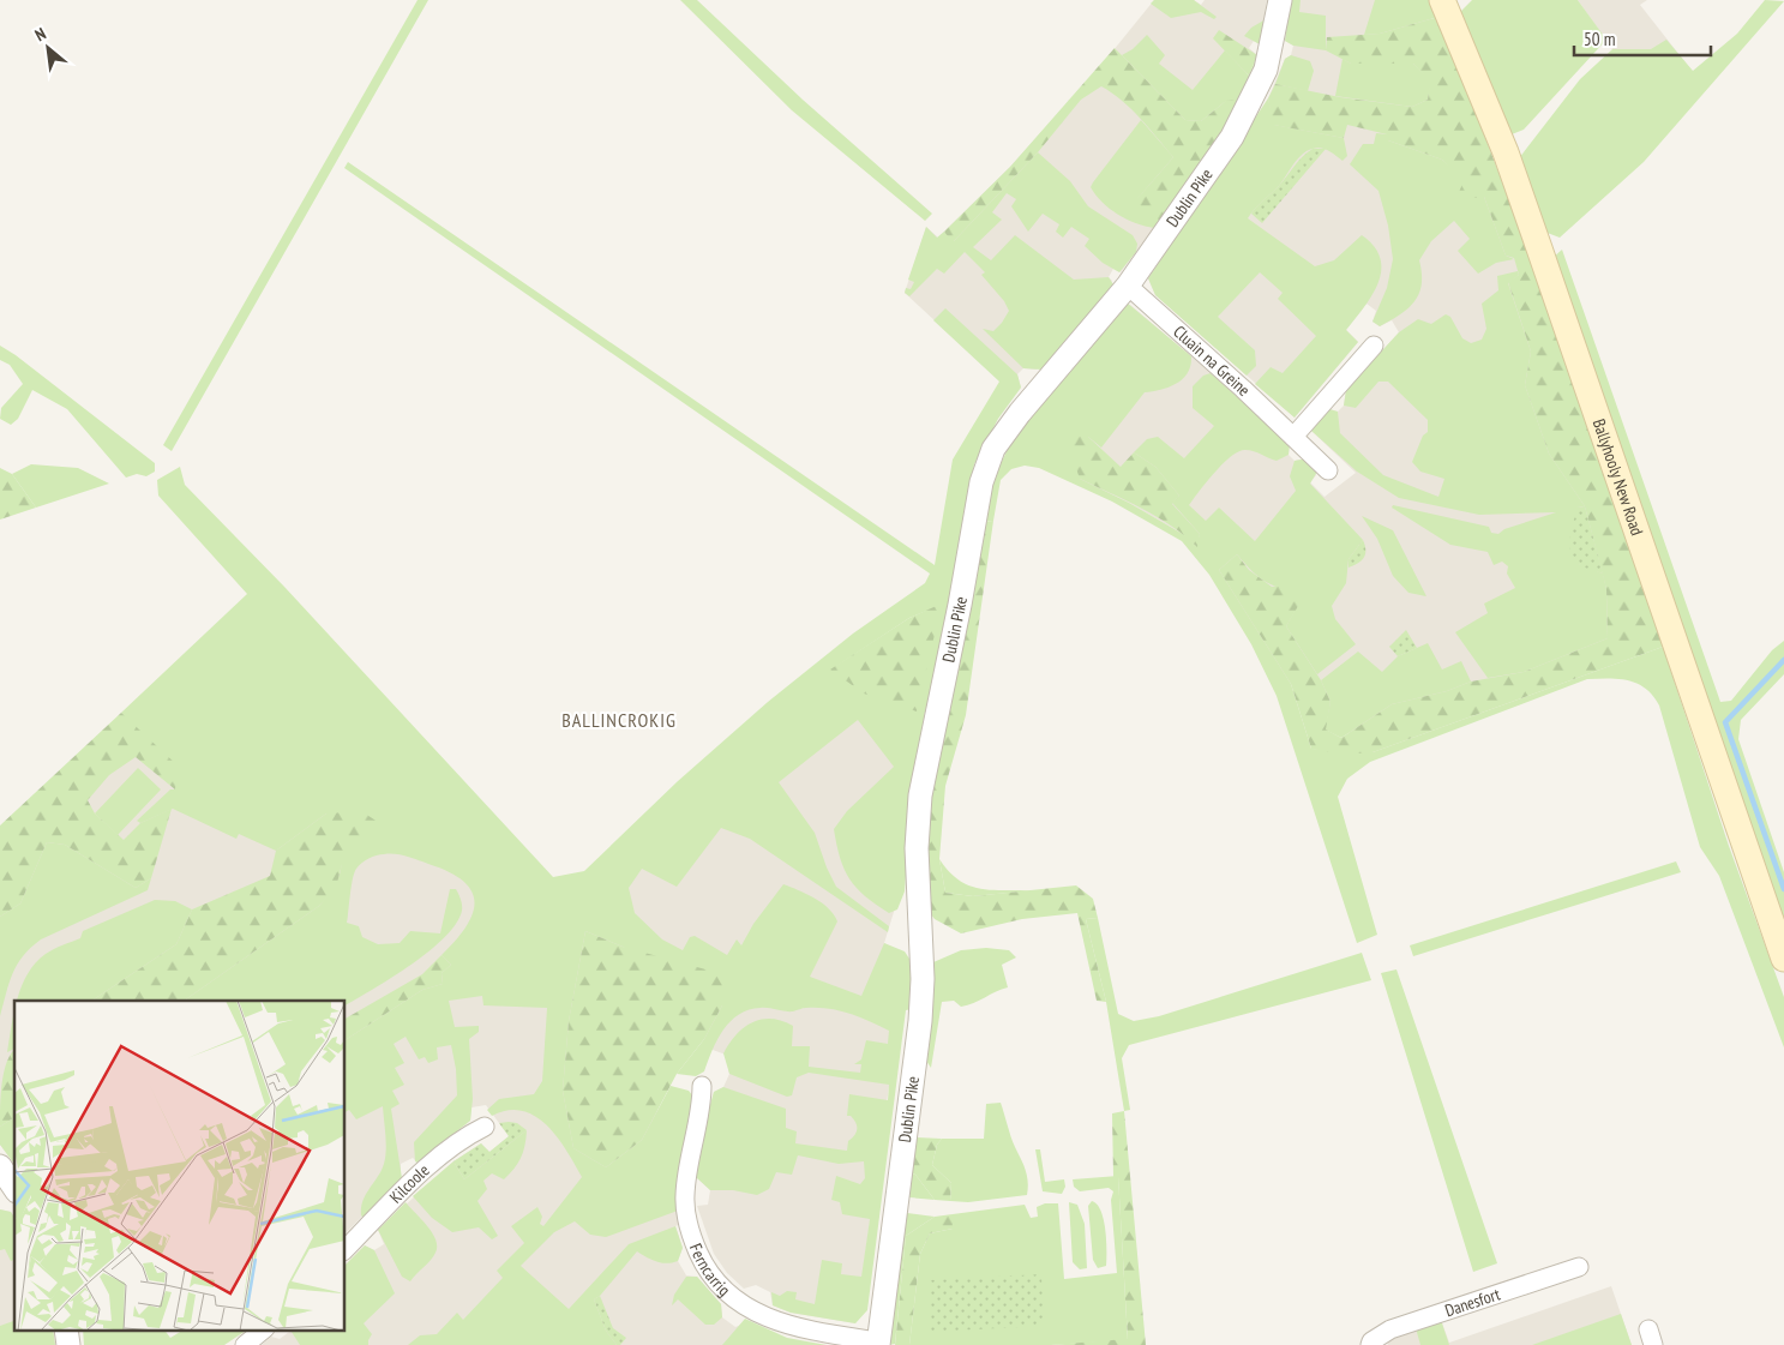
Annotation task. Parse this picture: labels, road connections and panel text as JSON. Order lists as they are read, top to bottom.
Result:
{
  "streets": {
    "main road": ["Ballyhooly New Road"],
    "street": [
      "Dublin Pike",
      "Cluain na Greine",
      "Kilcoole",
      "Ferncarrig",
      "Danesfort"
    ]
  },
  "crossings": [
    ["Dublin Pike", "Cluain na Greine"],
    ["Dublin Pike", "Ferncarrig"]
  ],
  "districts": ["BALLINCROKIG"],
  "scale_bar": "50 m",
  "north": "top left"
}
